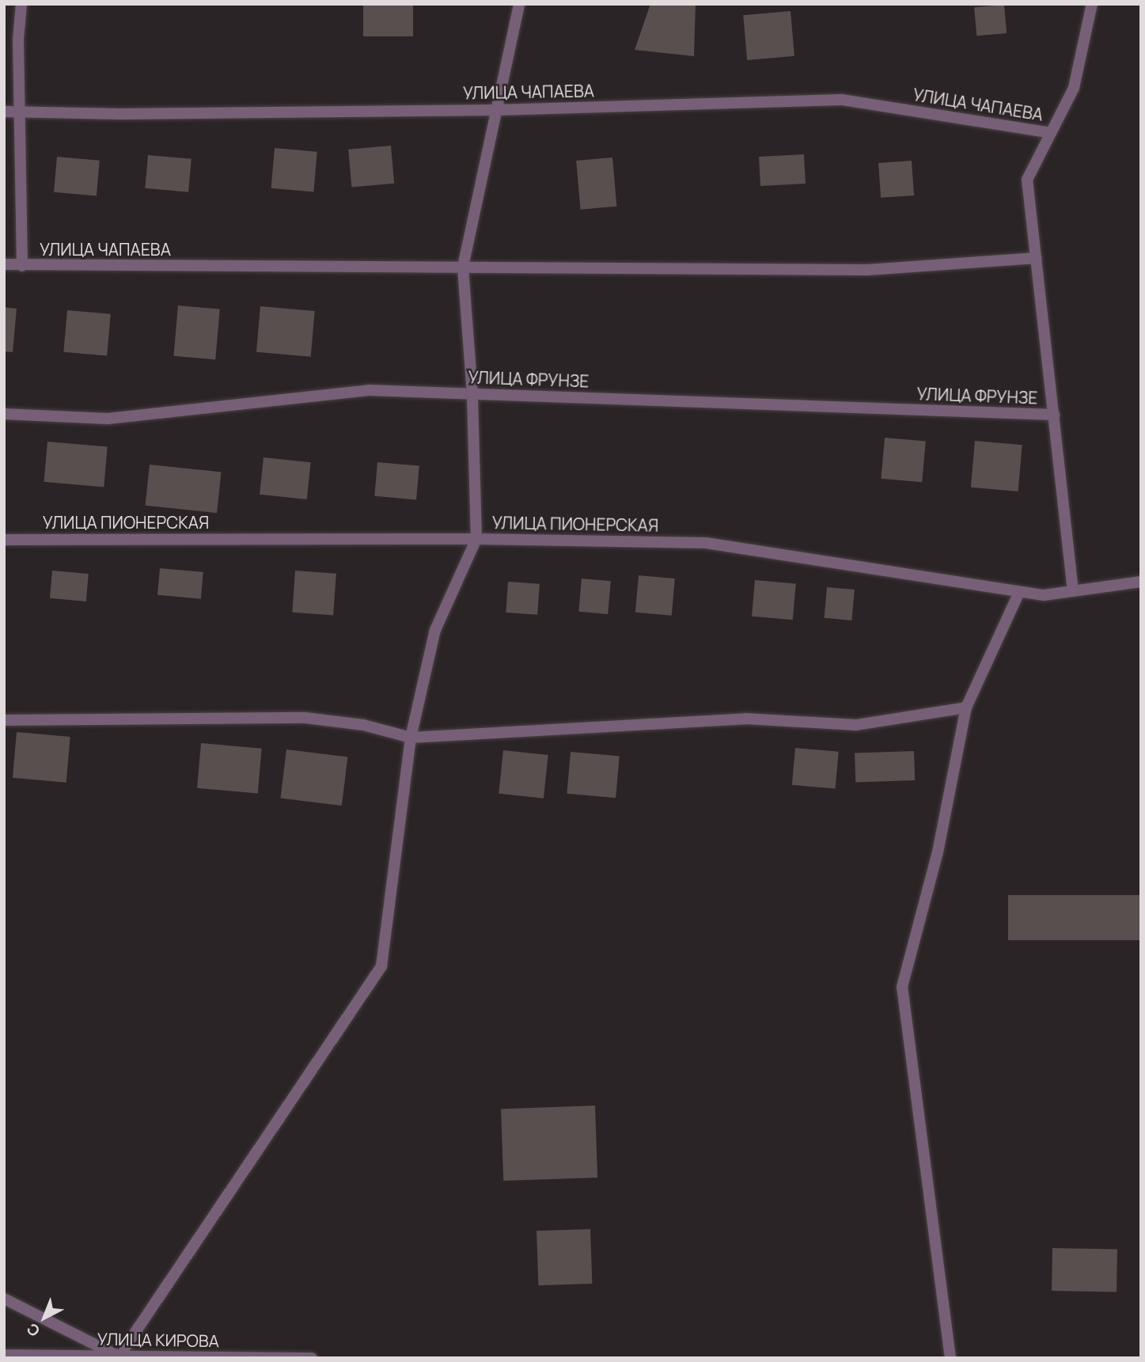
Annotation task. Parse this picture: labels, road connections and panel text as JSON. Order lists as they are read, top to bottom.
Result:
{
  "streets": {
    "street": [
      "УЛИЦА ЧАПАЕВА",
      "УЛИЦА ФРУНЗЕ",
      "УЛИЦА ПИОНЕРСКАЯ",
      "УЛИЦА КИРОВА"
    ]
  },
  "north": "bottom left"
}
